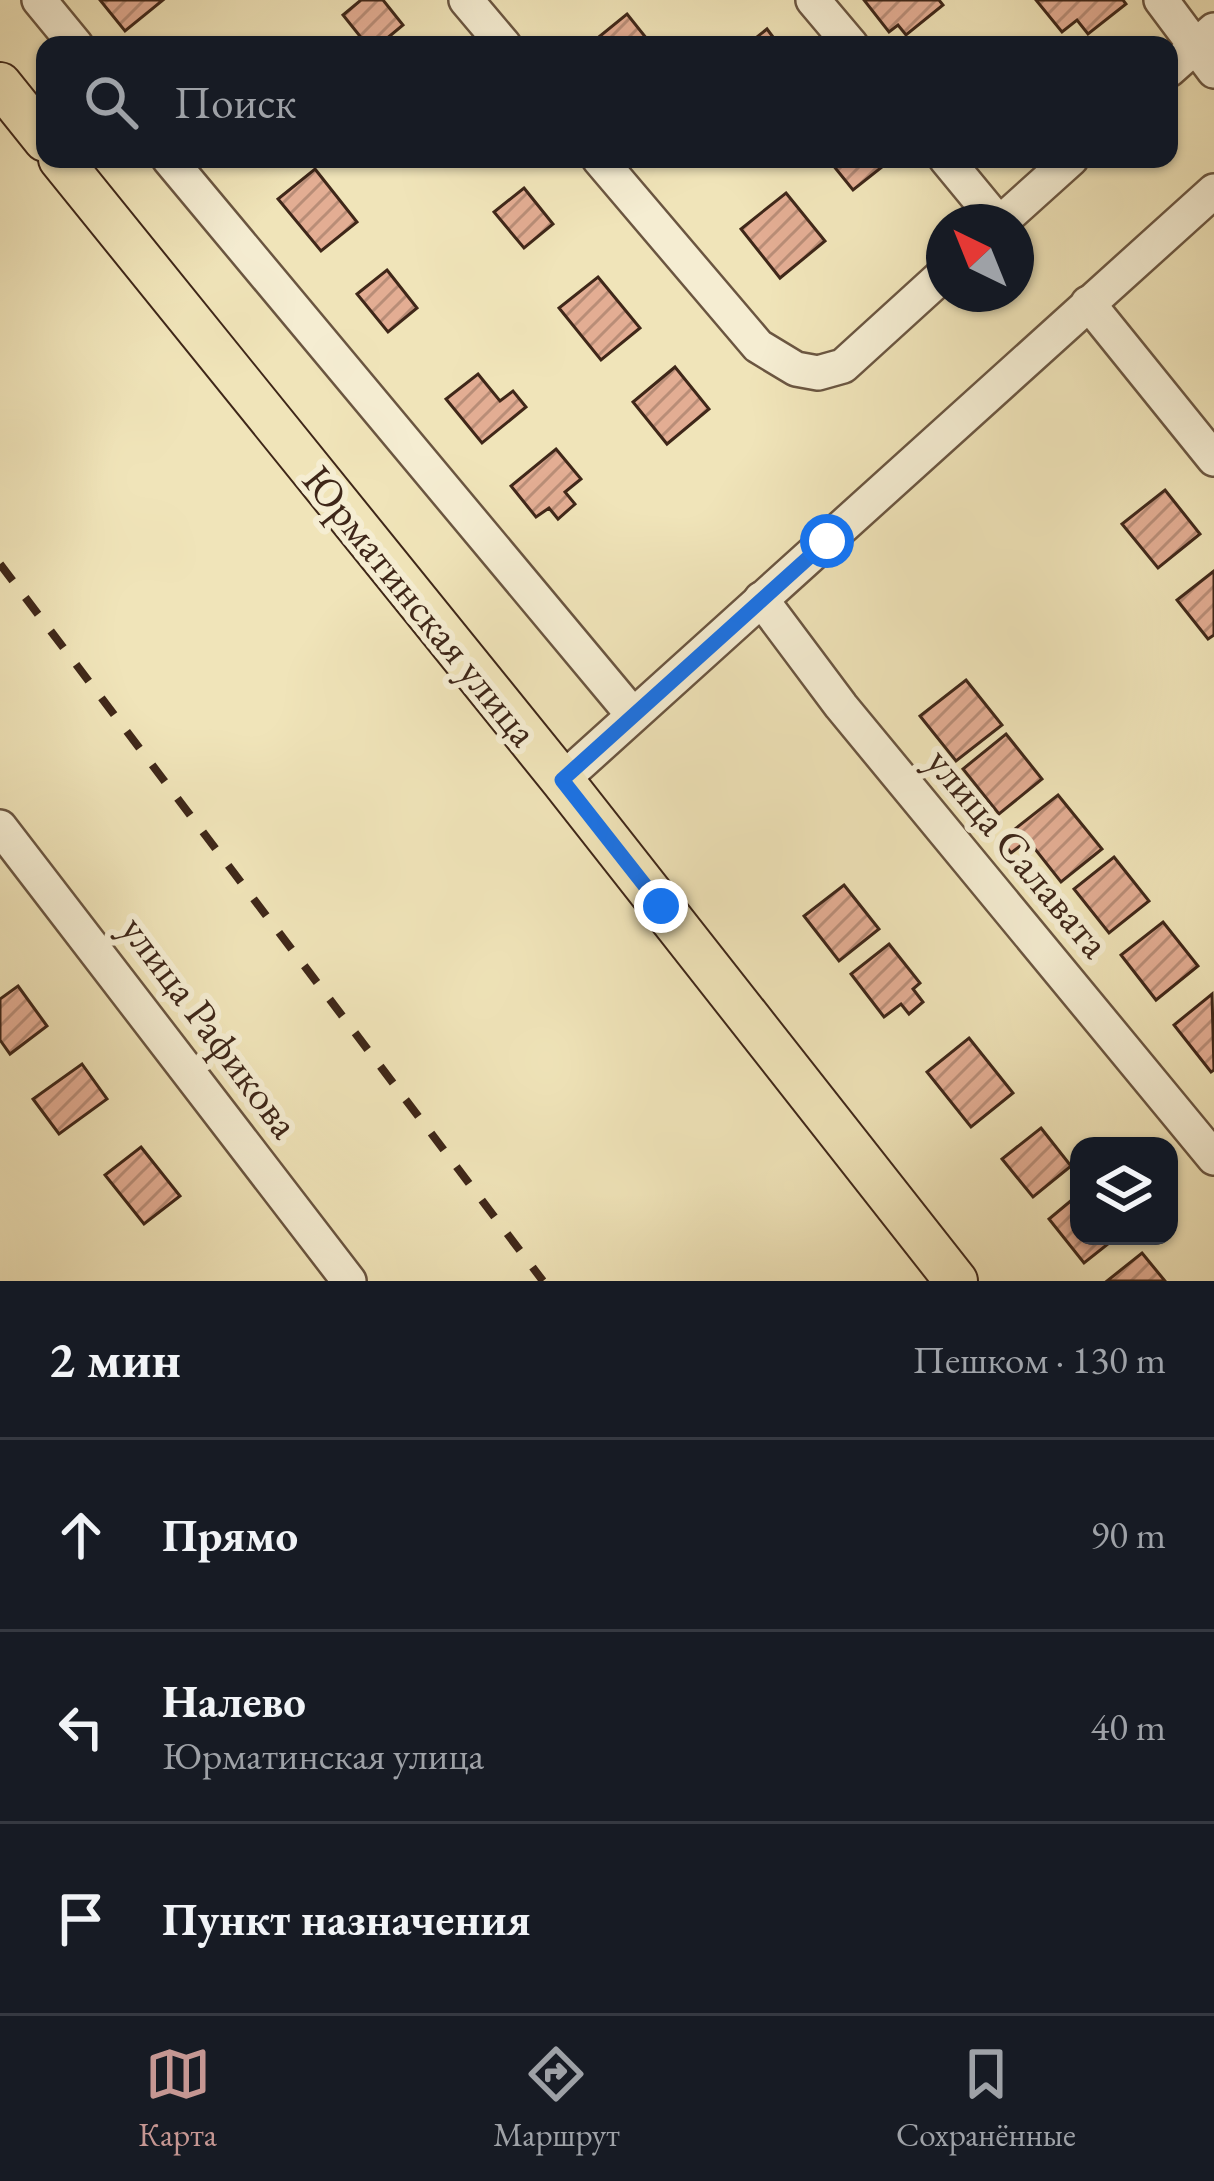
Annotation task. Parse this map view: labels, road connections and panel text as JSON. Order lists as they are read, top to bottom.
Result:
{
  "streets": {
    "main road": ["Юрматинская улица"],
    "street": ["улица Салавата", "улица Рафикова"]
  },
  "north": "top left",
  "page": {
    "search": "Поиск",
    "heading": ["2 мин", "Пешком · 130 m"],
    "list": [
      ["Прямо", "90 m"],
      ["Налево", "Юрматинская улица", "40 m"],
      "Пункт назначения"
    ],
    "nav": ["Карта", "Маршрут", "Сохранённые"]
  }
}
